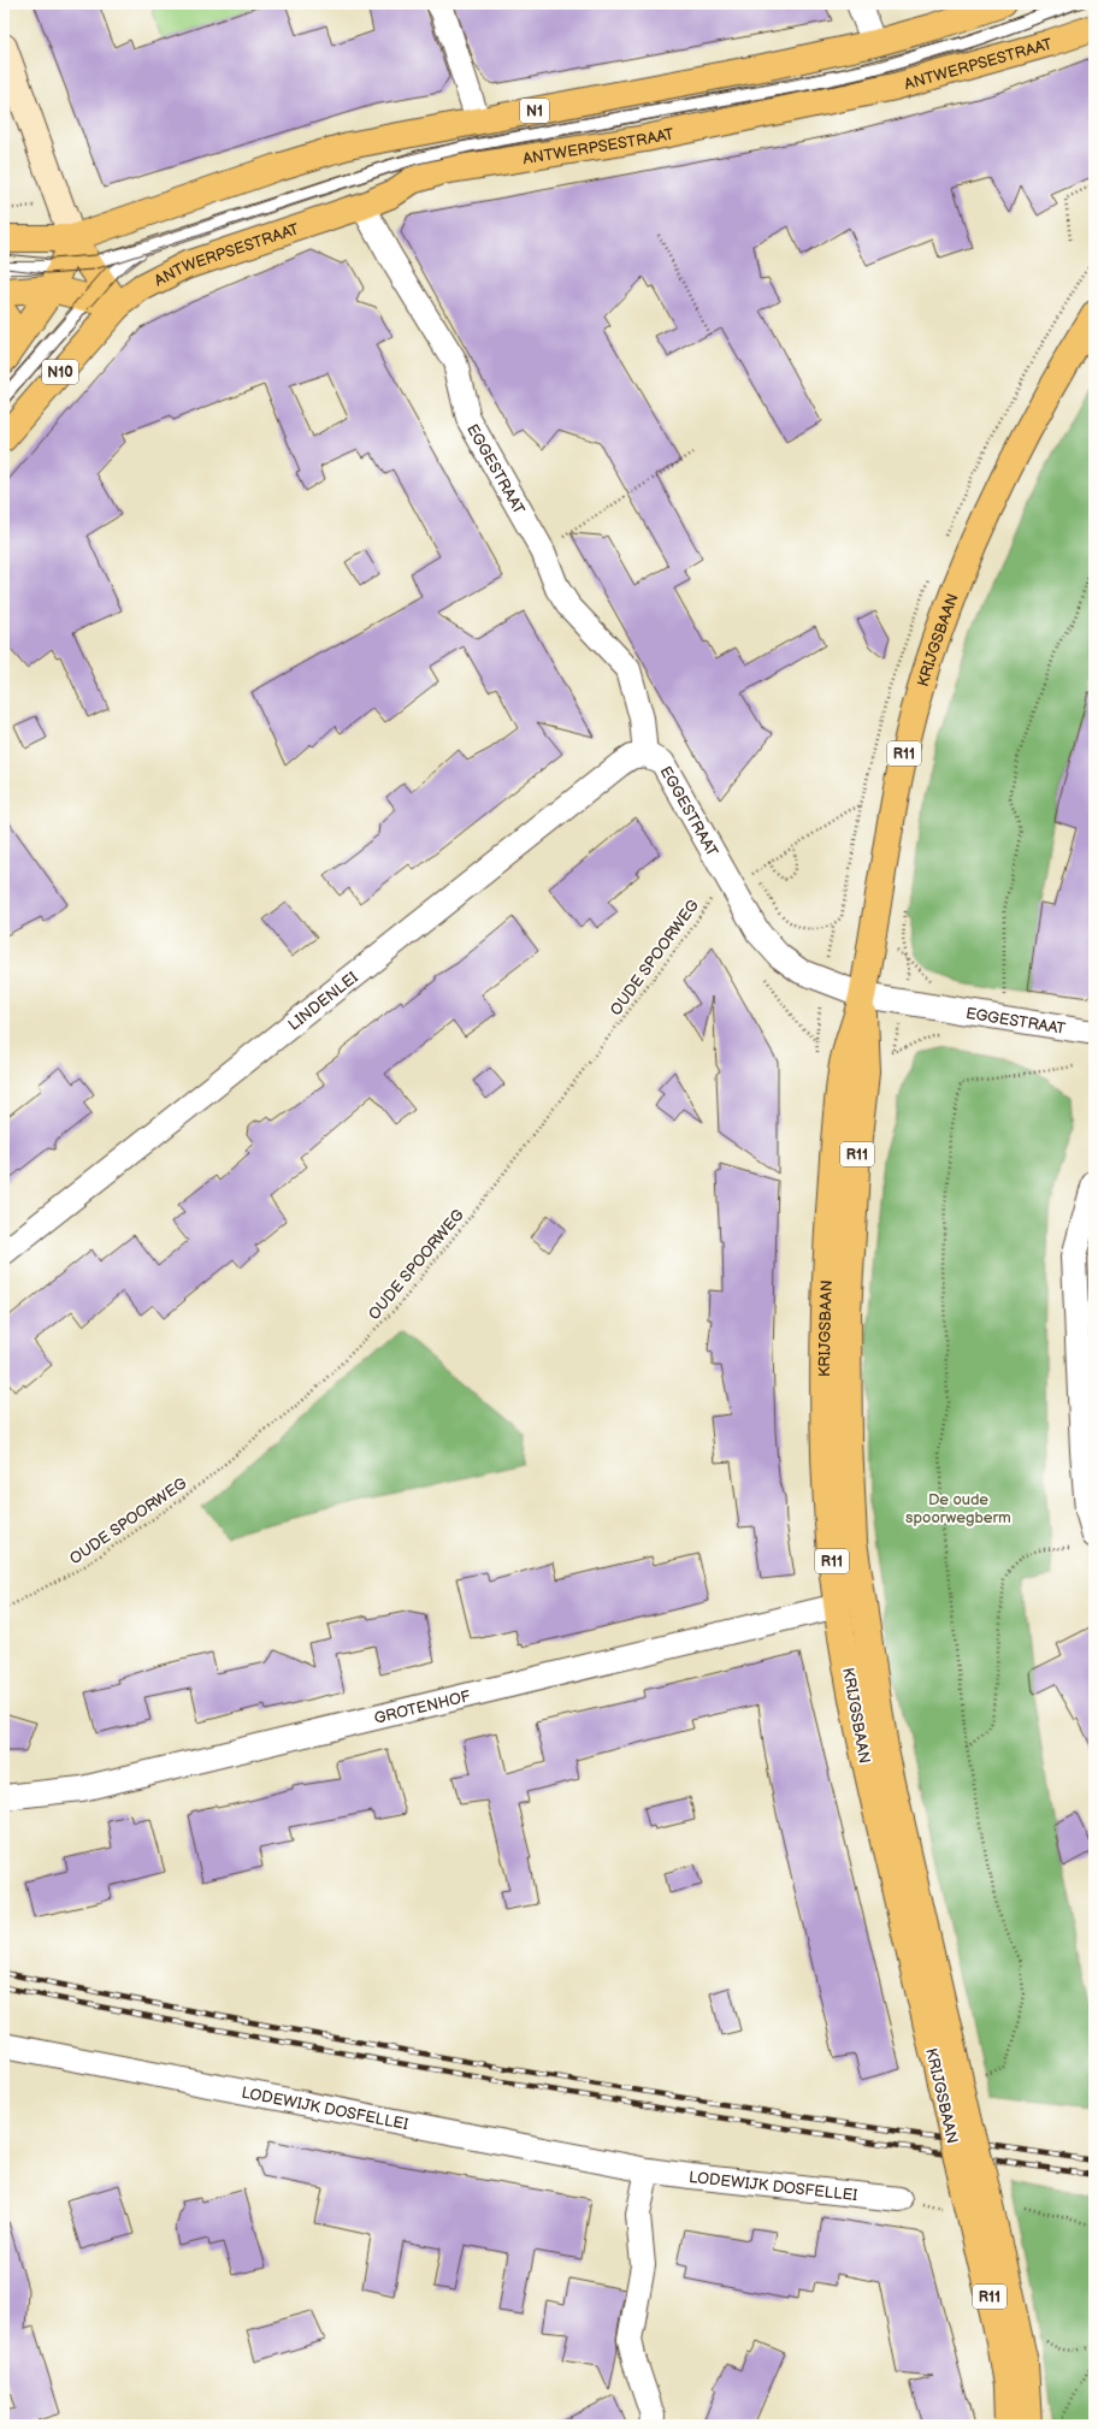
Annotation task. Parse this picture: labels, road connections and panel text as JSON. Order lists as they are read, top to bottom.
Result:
{
  "streets": {
    "main road": [
      "ANTWERPSESTRAAT",
      "N1",
      "N10",
      "KRIJGSBAAN",
      "R11"
    ],
    "street": [
      "EGGESTRAAT",
      "LINDENLEI",
      "GROTENHOF",
      "LODEWIJK DOSFELLEI"
    ],
    "path": ["OUDE SPOORWEG"]
  },
  "crossings": [
    ["ANTWERPSESTRAAT", "N10"],
    ["ANTWERPSESTRAAT", "EGGESTRAAT"],
    ["EGGESTRAAT", "KRIJGSBAAN"],
    ["EGGESTRAAT", "OUDE SPOORWEG"],
    ["EGGESTRAAT", "LINDENLEI"],
    ["KRIJGSBAAN", "GROTENHOF"]
  ],
  "parks": ["De oude spoorwegberm"]
}
